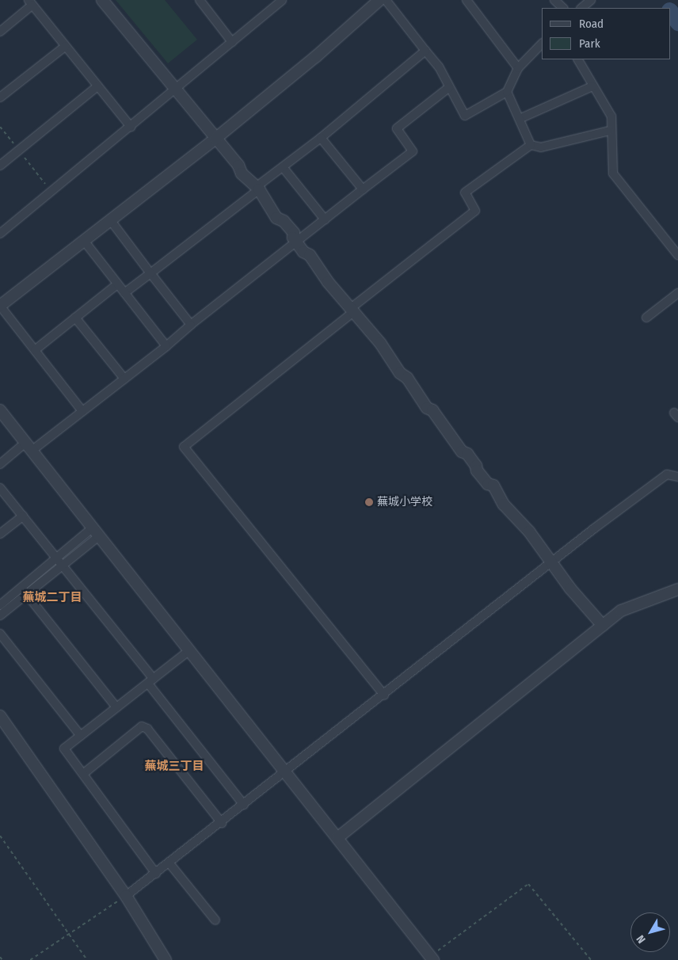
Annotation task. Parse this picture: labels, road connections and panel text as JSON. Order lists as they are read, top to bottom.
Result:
{
  "districts": ["蕪城二丁目", "蕪城三丁目"],
  "places": ["蕪城小学校"],
  "legend": ["Road", "Park"],
  "north": "bottom left"
}
